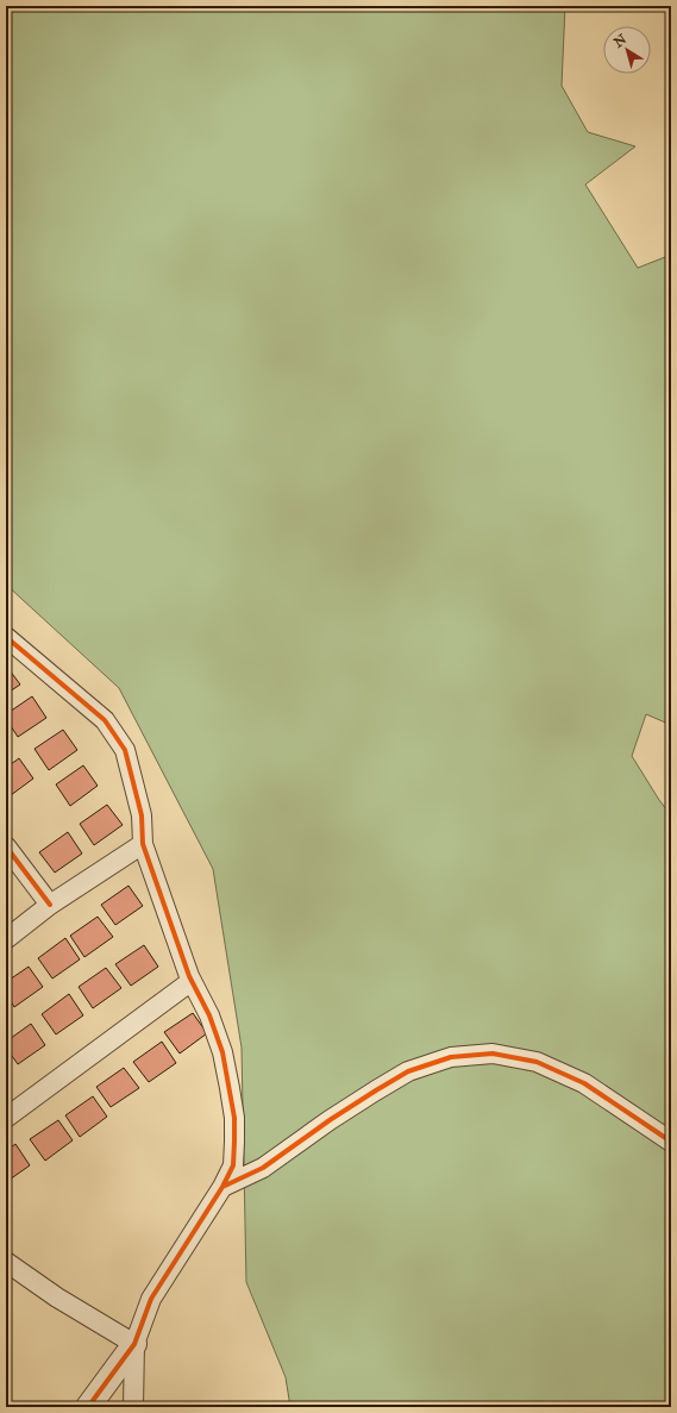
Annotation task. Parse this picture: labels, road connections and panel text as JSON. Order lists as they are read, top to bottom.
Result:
{
  "north": "top left"
}
